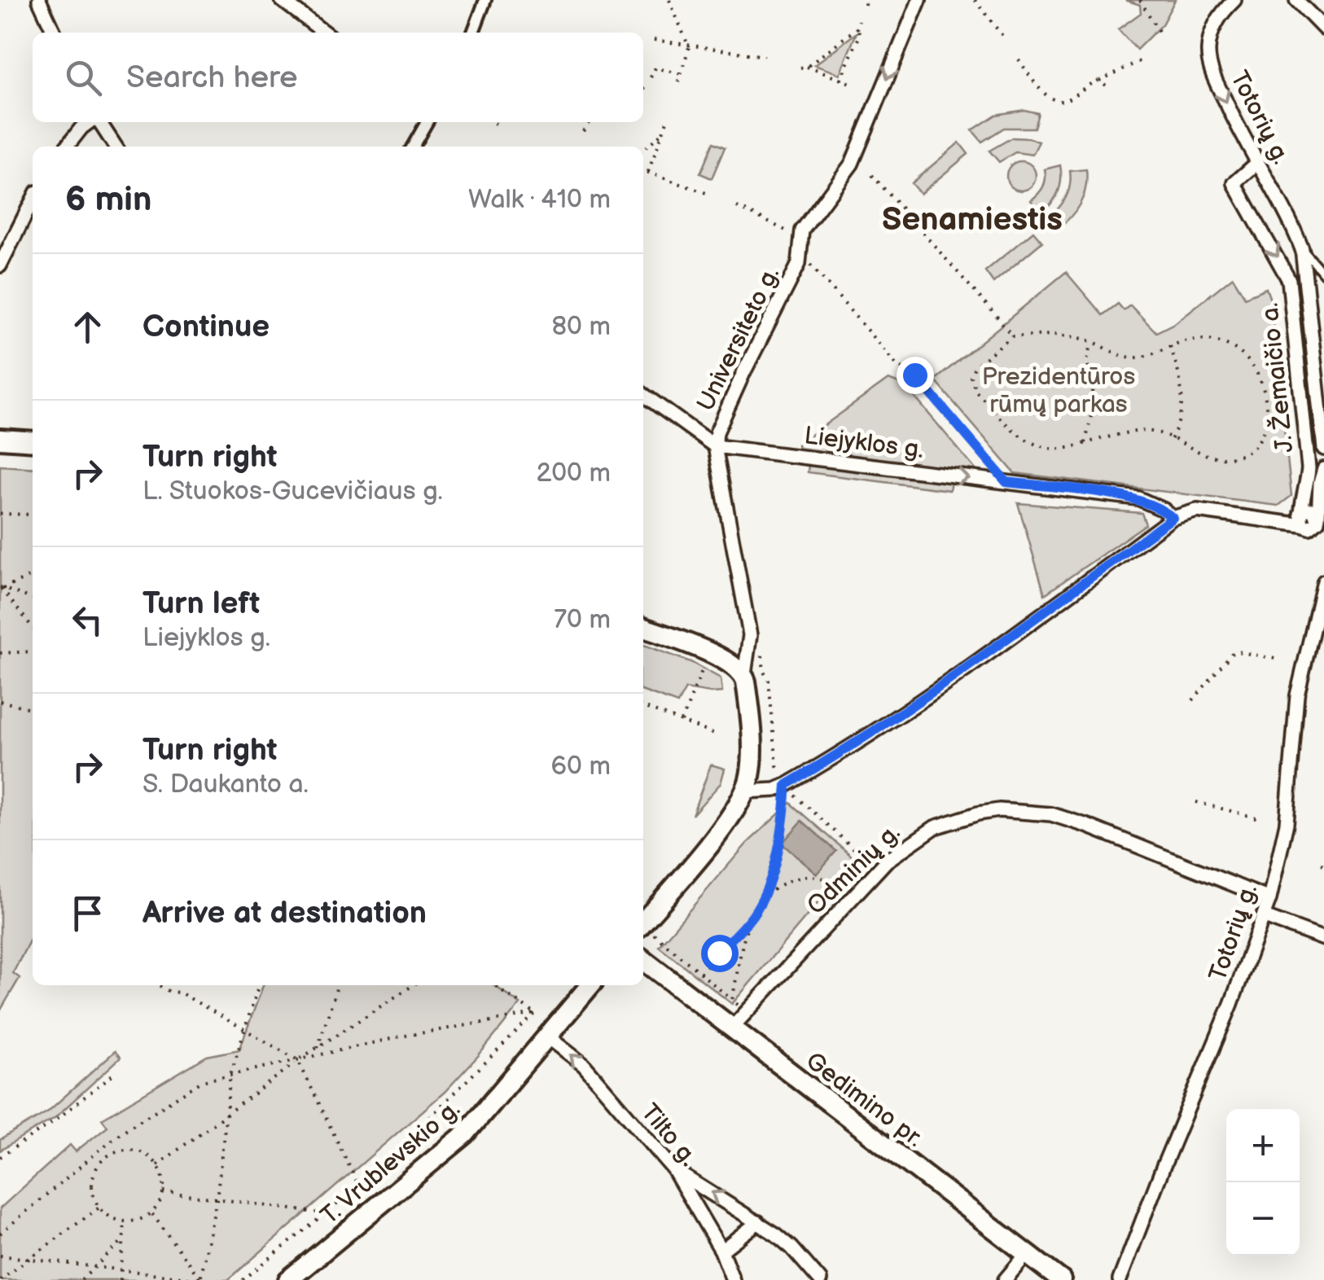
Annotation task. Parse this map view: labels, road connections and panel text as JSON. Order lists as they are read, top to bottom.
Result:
{
  "streets": {
    "main road": ["Gedimino pr.", "T. Vrublevskio g."],
    "street": [
      "Totorių g.",
      "Universiteto g.",
      "J. Žemaičio a.",
      "Liejyklos g.",
      "Odminių g.",
      "Tilto g."
    ]
  },
  "crossings": [
    ["Totorių g.", "J. Žemaičio a."],
    ["Totorių g.", "Odminių g."],
    ["Universiteto g.", "Liejyklos g."],
    ["Odminių g.", "Gedimino pr."],
    ["Tilto g.", "T. Vrublevskio g."]
  ],
  "one_way": ["Universiteto g.", "Liejyklos g.", "Tilto g."],
  "districts": ["Senamiestis"],
  "parks": ["Prezidentūros rūmų parkas"],
  "page": {
    "search": "Search here",
    "heading": ["6 min", "Walk · 410 m"],
    "list": [
      ["Continue", "80 m"],
      ["Turn right", "L. Stuokos-Gucevičiaus g.", "200 m"],
      ["Turn left", "Liejyklos g.", "70 m"],
      ["Turn right", "S. Daukanto a.", "60 m"],
      "Arrive at destination"
    ],
    "map_buttons": ["+", "−"]
  }
}
